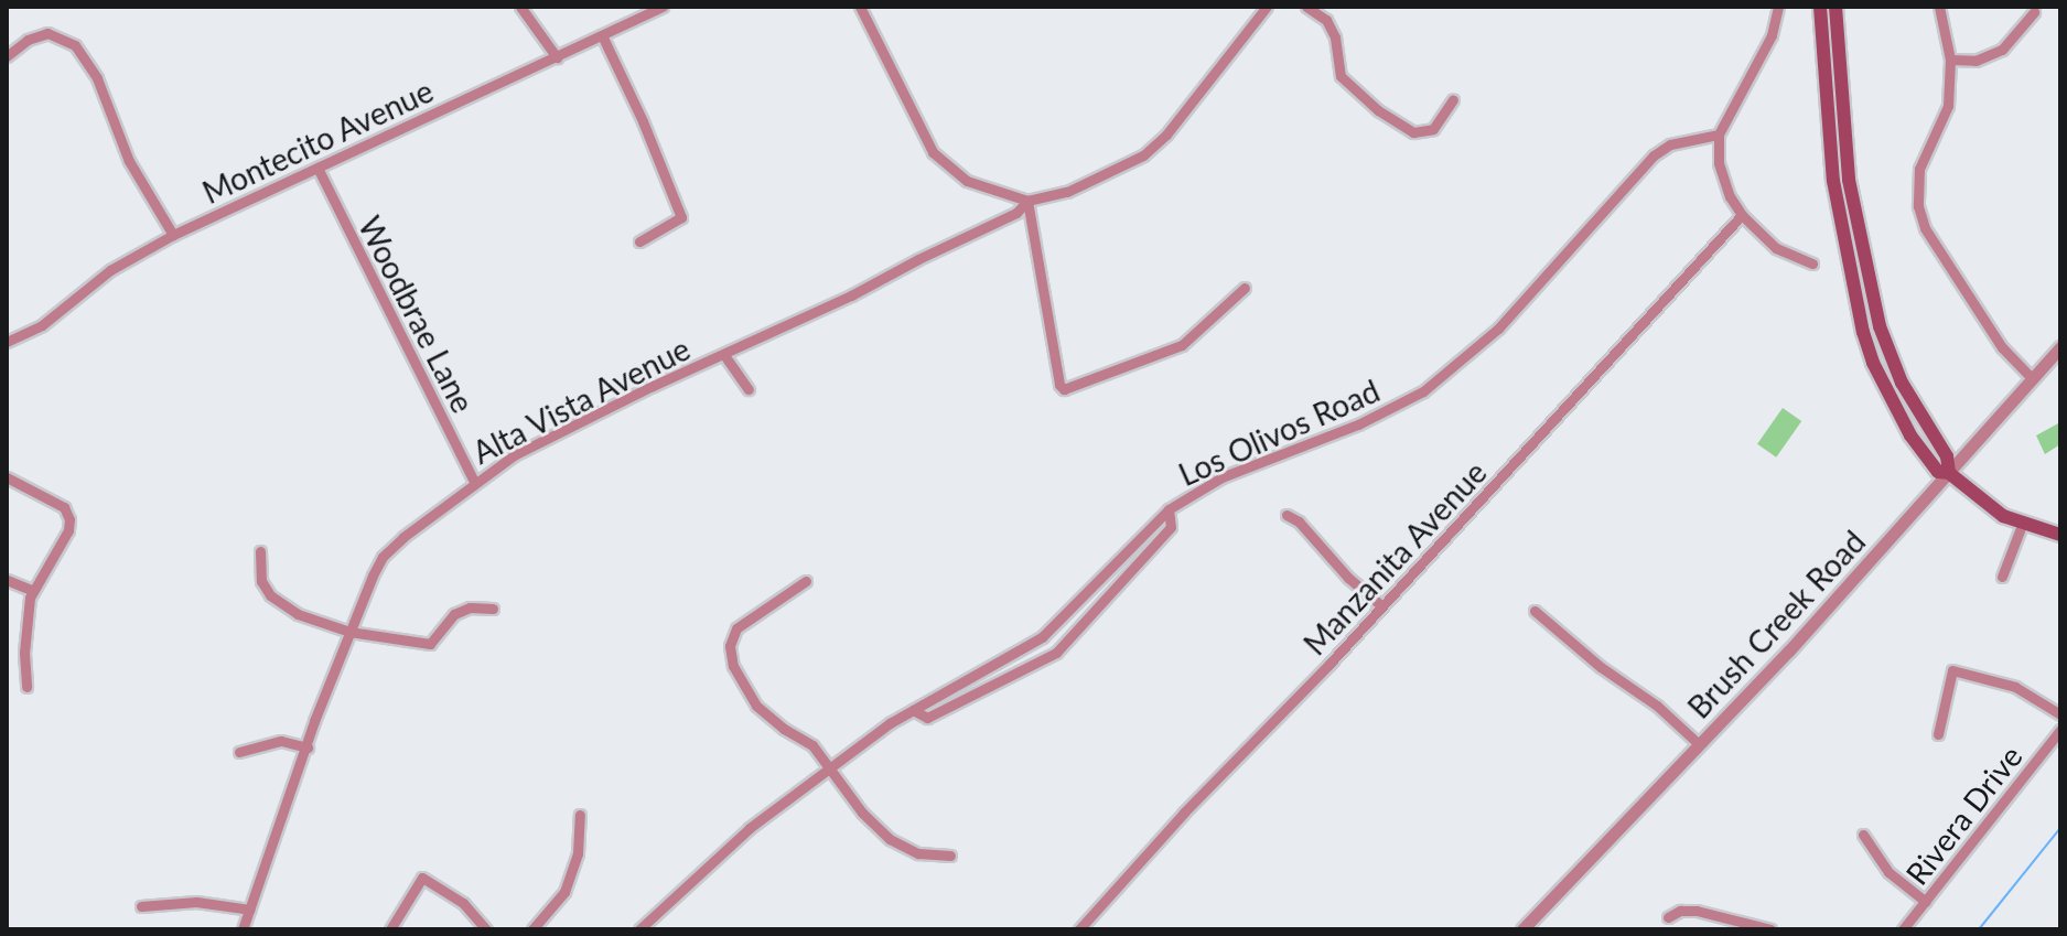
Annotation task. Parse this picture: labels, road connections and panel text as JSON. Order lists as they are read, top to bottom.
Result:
{
  "streets": {
    "street": [
      "Montecito Avenue",
      "Woodbrae Lane",
      "Alta Vista Avenue",
      "Los Olivos Road",
      "Manzanita Avenue",
      "Brush Creek Road",
      "Rivera Drive"
    ]
  },
  "crossings": [
    ["Montecito Avenue", "Woodbrae Lane"],
    ["Woodbrae Lane", "Alta Vista Avenue"]
  ]
}
